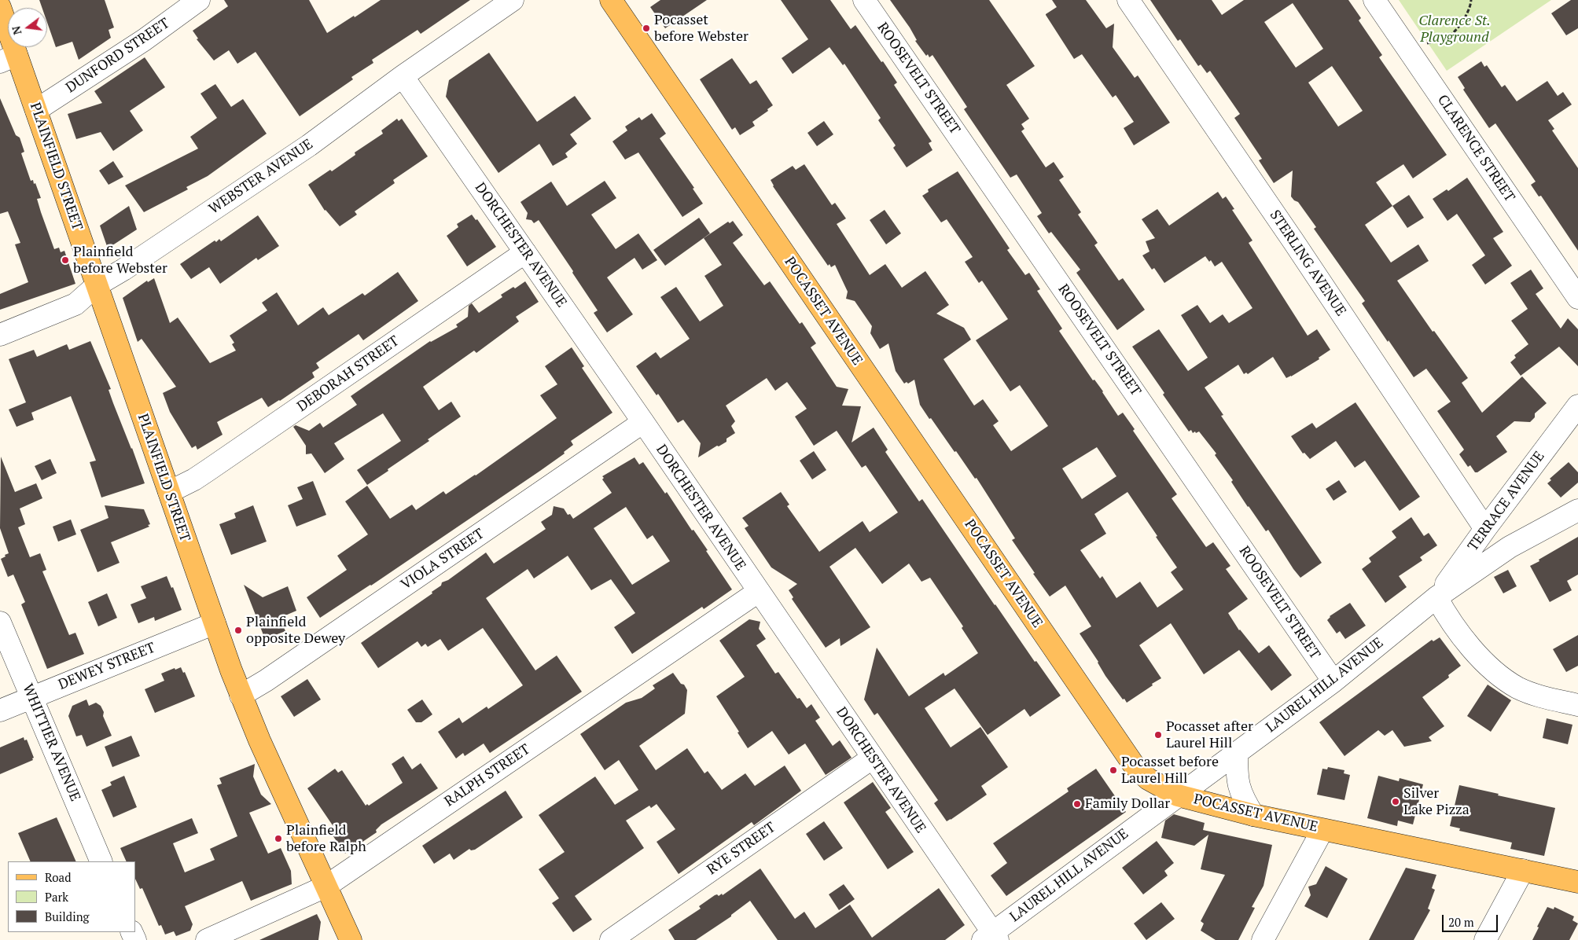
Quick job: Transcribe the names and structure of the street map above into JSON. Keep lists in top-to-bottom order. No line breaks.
{"streets":{"main road":["PLAINFIELD STREET","POCASSET AVENUE"],"street":["DUNFORD STREET","ROOSEVELT STREET","CLARENCE STREET","WEBSTER AVENUE","DORCHESTER AVENUE","STERLING AVENUE","DEBORAH STREET","TERRACE AVENUE","VIOLA STREET","DEWEY STREET","LAUREL HILL AVENUE","WHITTIER AVENUE","RALPH STREET","RYE STREET"]},"crossings":[["DUNFORD STREET","PLAINFIELD STREET"],["ROOSEVELT STREET","LAUREL HILL AVENUE"],["PLAINFIELD STREET","WEBSTER AVENUE"],["PLAINFIELD STREET","DEBORAH STREET"],["PLAINFIELD STREET","VIOLA STREET"],["PLAINFIELD STREET","DEWEY STREET"],["PLAINFIELD STREET","RALPH STREET"],["WEBSTER AVENUE","DORCHESTER AVENUE"],["DORCHESTER AVENUE","DEBORAH STREET"],["DORCHESTER AVENUE","VIOLA STREET"],["DORCHESTER AVENUE","LAUREL HILL AVENUE"],["DORCHESTER AVENUE","RALPH STREET"],["DORCHESTER AVENUE","RYE STREET"],["STERLING AVENUE","TERRACE AVENUE"],["POCASSET AVENUE","LAUREL HILL AVENUE"],["TERRACE AVENUE","LAUREL HILL AVENUE"],["DEWEY STREET","WHITTIER AVENUE"]],"parks":["Clarence St. Playground"],"places":["Pocasset before Webster","Plainfield before Webster","Plainfield opposite Dewey","Pocasset after Laurel Hill","Pocasset before Laurel Hill","Silver Lake Pizza","Family Dollar","Plainfield before Ralph"],"legend":["Road","Park","Building"],"scale_bar":"20 m","north":"left"}
